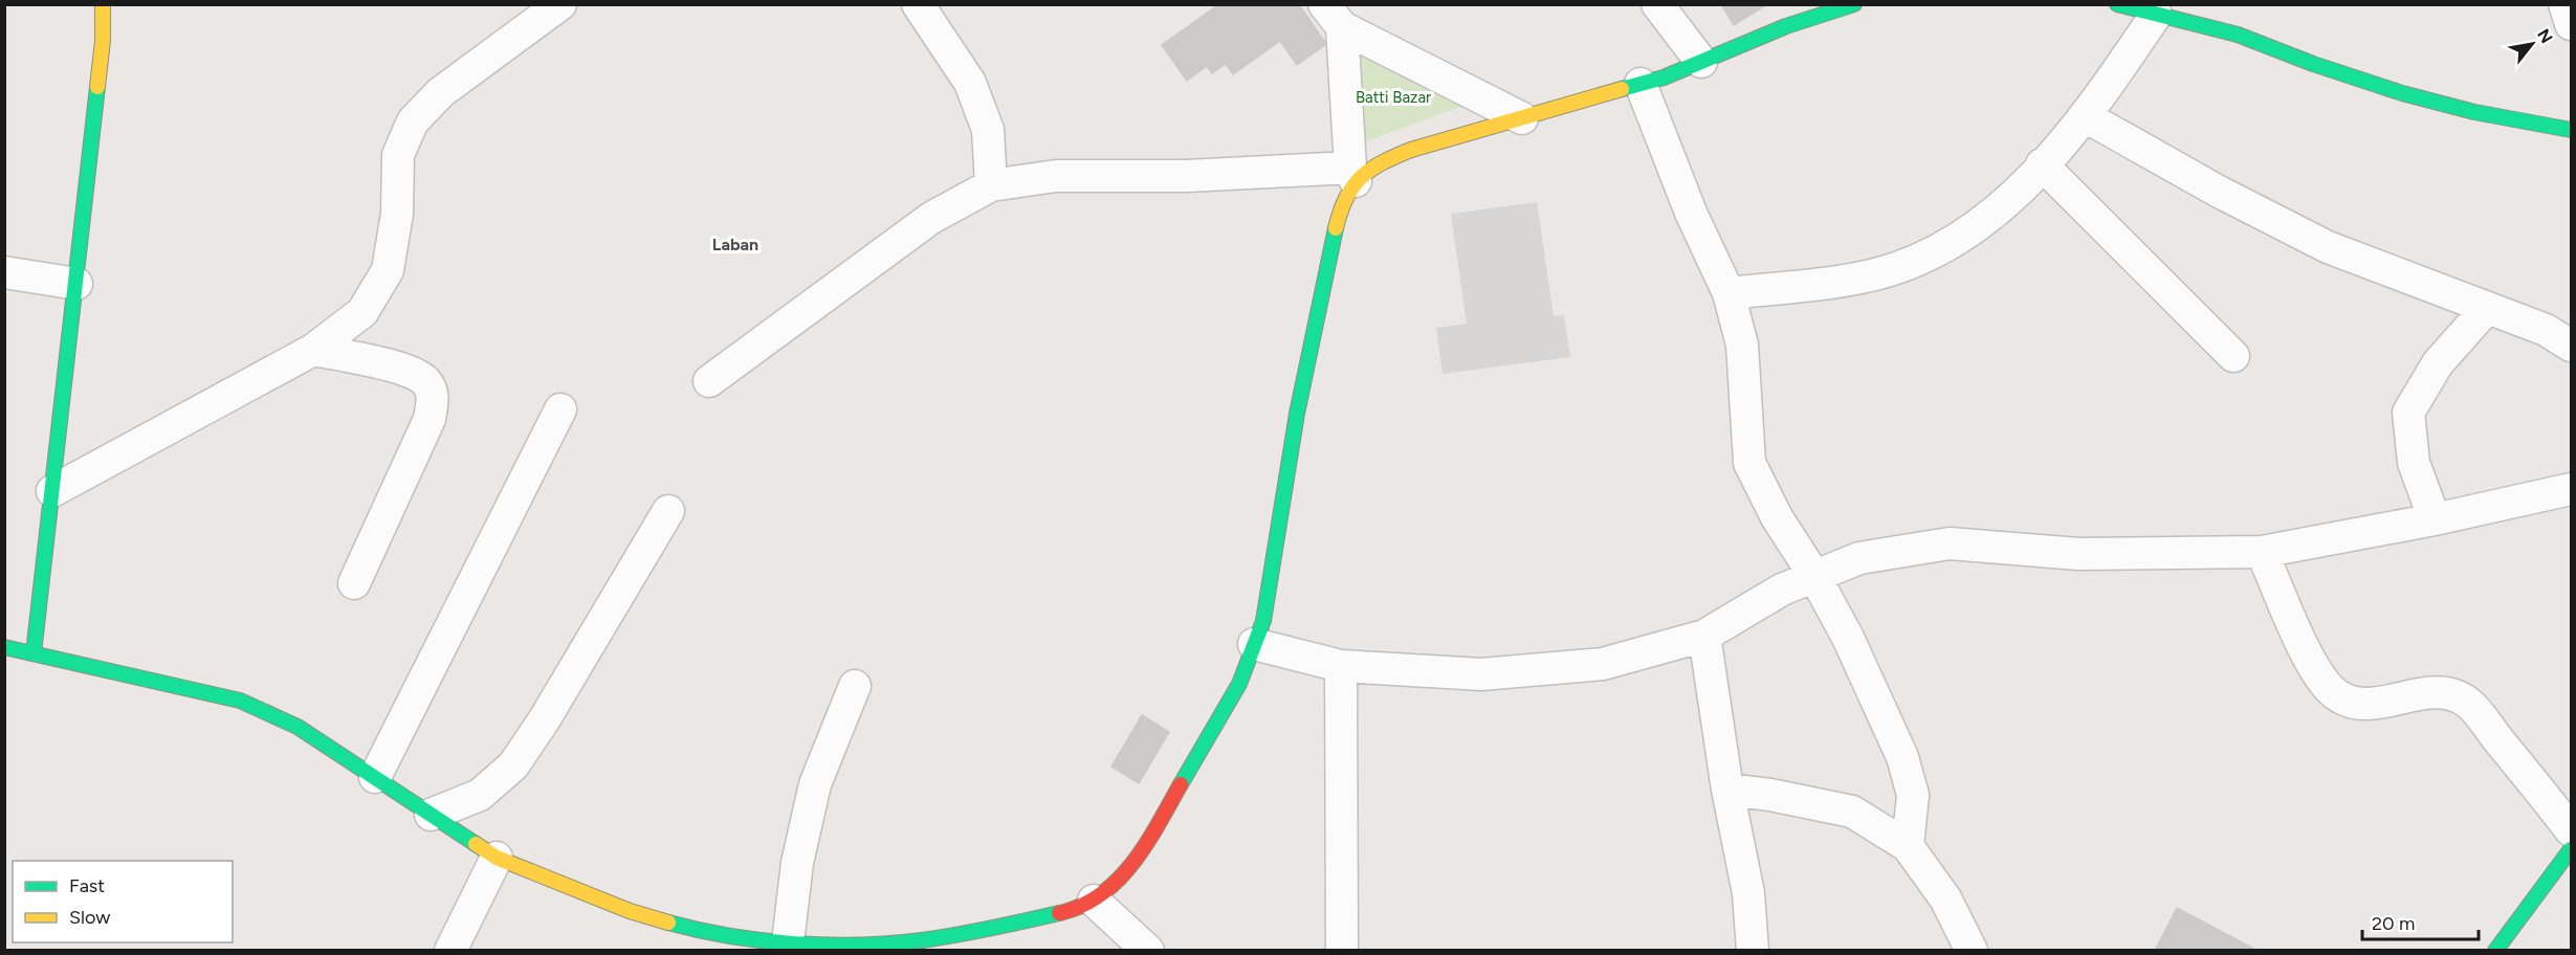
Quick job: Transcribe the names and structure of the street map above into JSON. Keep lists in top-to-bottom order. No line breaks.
{"districts":["Laban"],"parks":["Batti Bazar"],"legend":["Fast","Slow"],"scale_bar":"20 m","north":"top right"}
